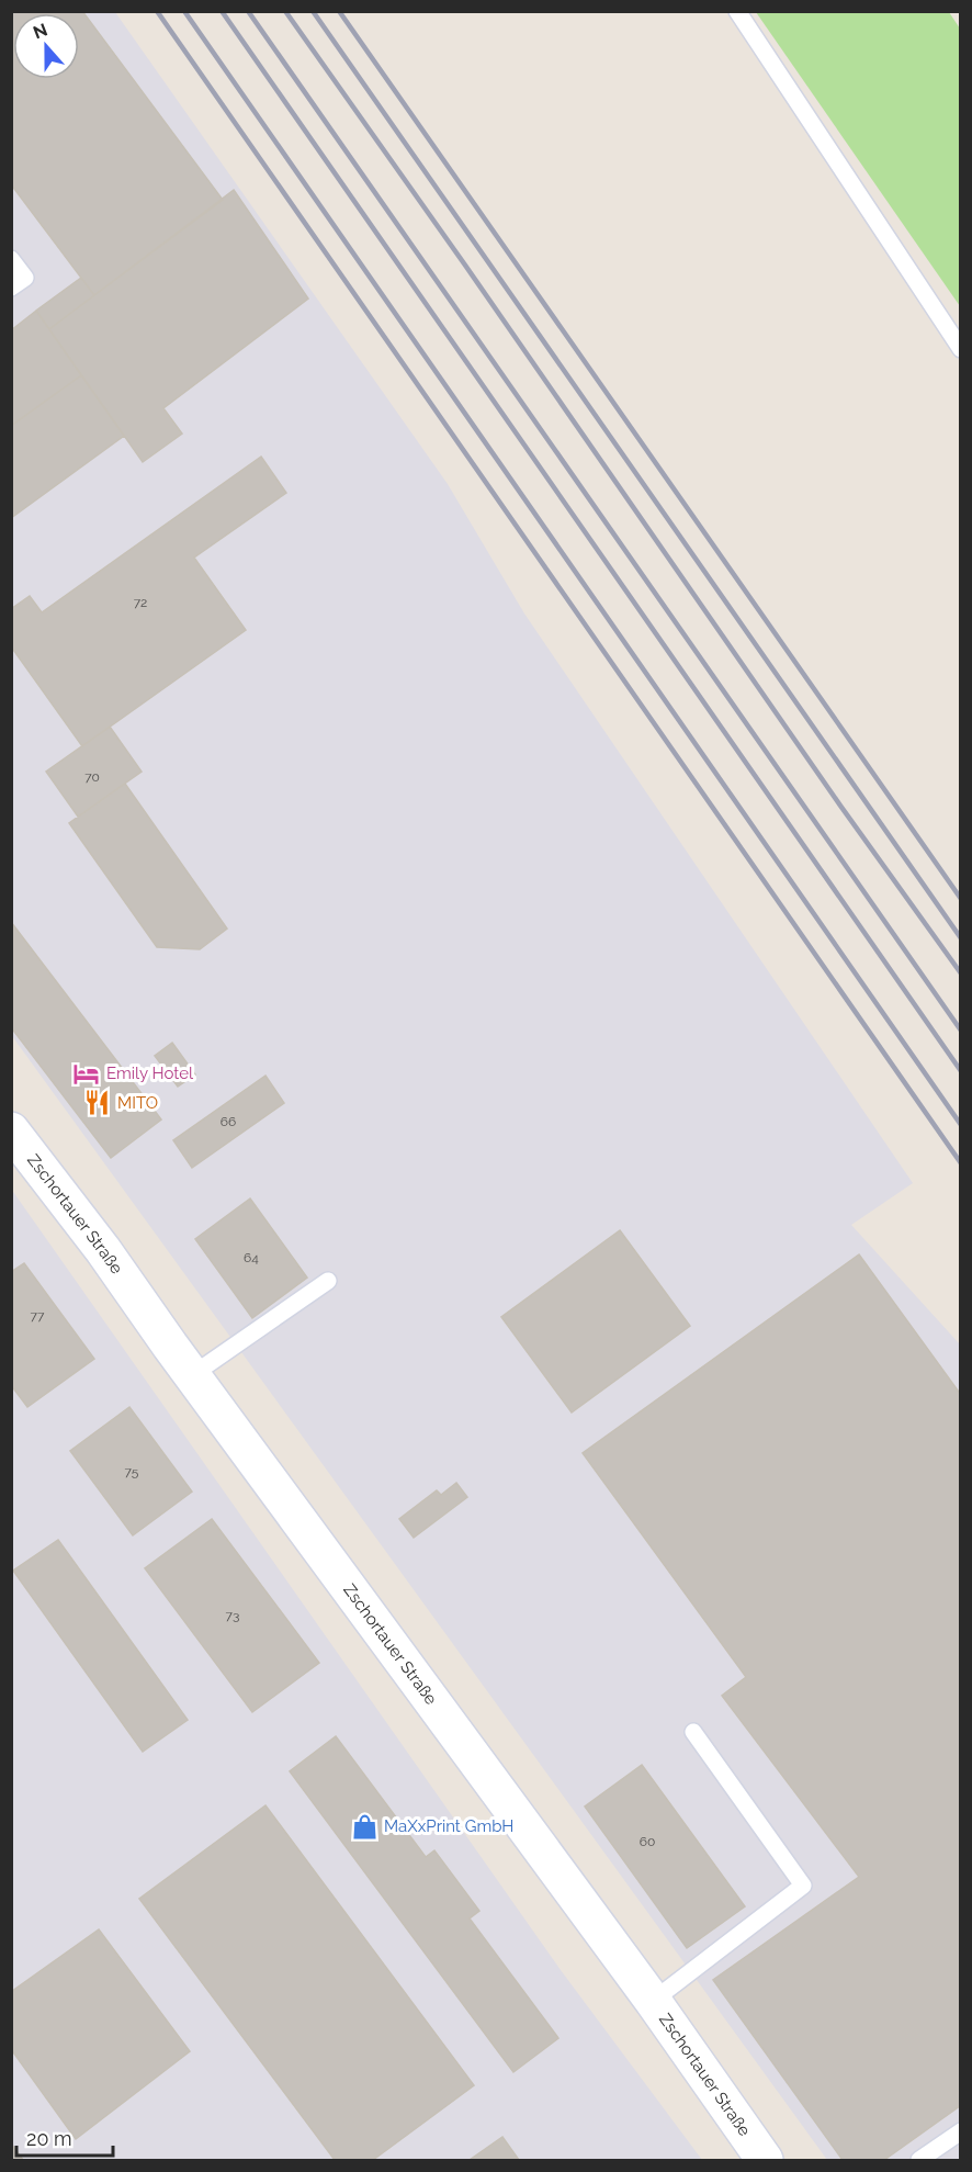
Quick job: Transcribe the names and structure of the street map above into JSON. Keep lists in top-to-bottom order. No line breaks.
{"streets":{"street":["Zschortauer Straße"]},"places":{"hotel":["Emily Hotel"],"restaurant":["MITO"],"shop":["MaXxPrint GmbH"]},"house_numbers":["72","70","66","64","77","75","73","60"],"scale_bar":"20 m","north":"top"}
